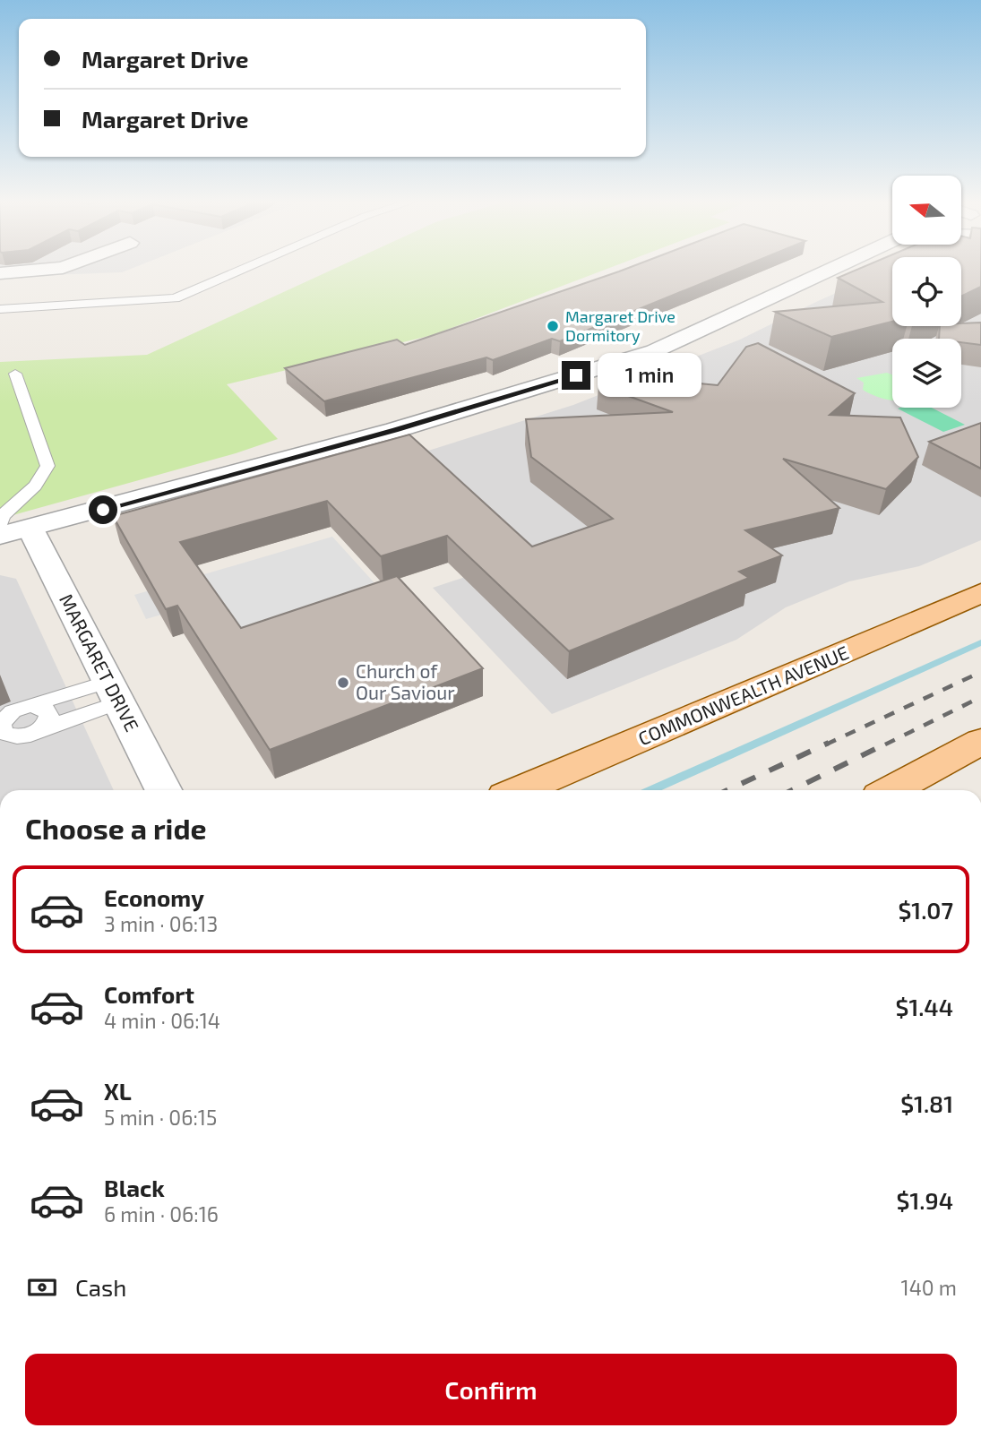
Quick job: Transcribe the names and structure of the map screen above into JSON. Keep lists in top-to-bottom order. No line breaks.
{"streets":{"main road":["COMMONWEALTH AVENUE"],"street":["MARGARET DRIVE"]},"places":["Margaret Drive Dormitory","Church of Our Saviour"],"north":"left","page":{"banner":["Margaret Drive","Margaret Drive"],"bubble":"1 min","heading":"Choose a ride","list":[{"name":"Economy","note":"3 min · 06:13","value":"$1.07"},{"name":"Comfort","note":"4 min · 06:14","value":"$1.44"},{"name":"XL","note":"5 min · 06:15","value":"$1.81"},{"name":"Black","note":"6 min · 06:16","value":"$1.94"}],"pay":["Cash","140 m"],"buttons":"Confirm"}}
